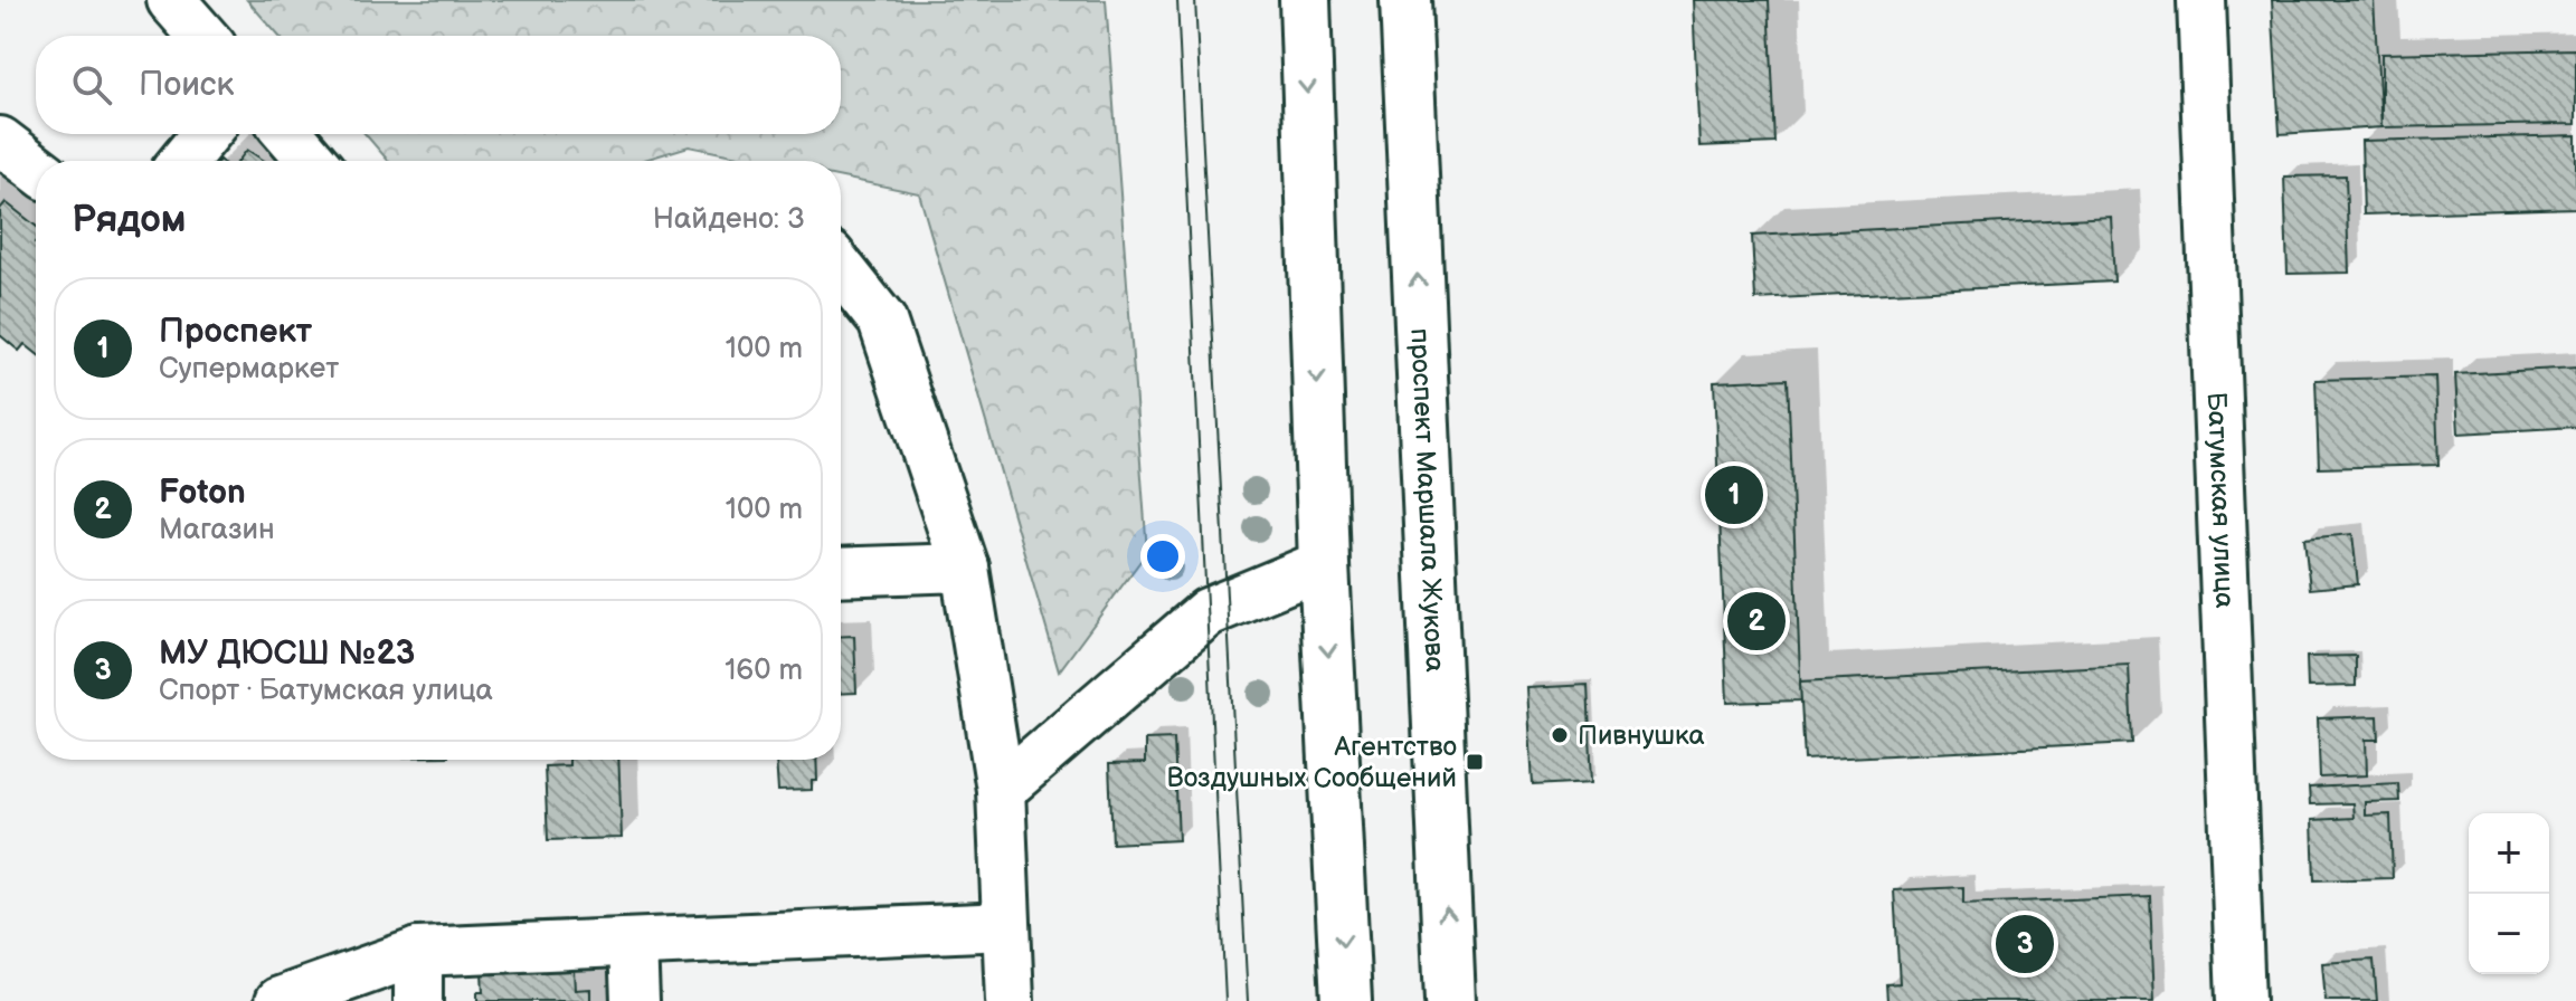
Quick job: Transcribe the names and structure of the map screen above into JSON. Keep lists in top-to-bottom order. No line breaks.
{"streets":{"highway":["проспект Маршала Жукова"],"street":["Батумская улица"]},"places":{"other":["Пивнушка"],"transit":["Агентство Воздушных Сообщений"]},"page":{"search":"Поиск","heading":["Рядом","Найдено: 3"],"list":[{"mark":"1","name":"Проспект","note":"Супермаркет","value":"100 m"},{"mark":"2","name":"Foton","note":"Магазин","value":"100 m"},{"mark":"3","name":"МУ ДЮСШ №23","note":"Спорт · Батумская улица","value":"160 m"}],"pins":["1","2","3"],"map_buttons":["+","−"]}}
